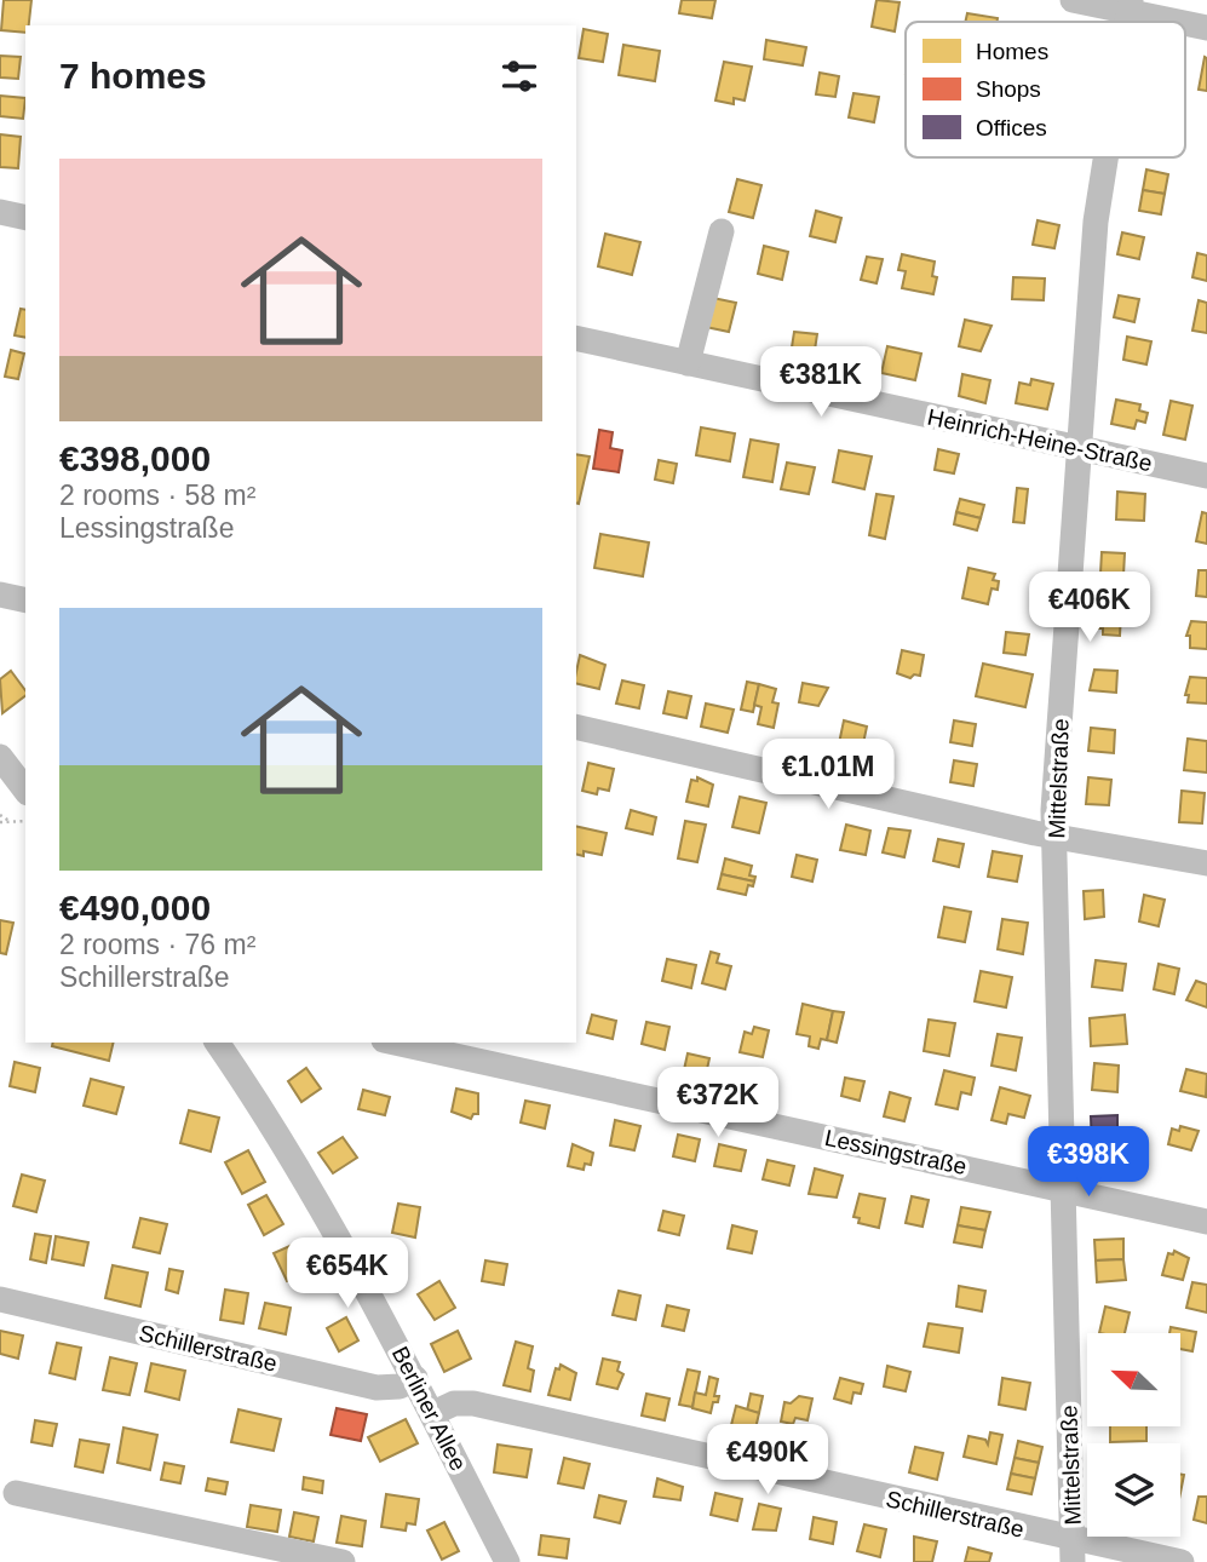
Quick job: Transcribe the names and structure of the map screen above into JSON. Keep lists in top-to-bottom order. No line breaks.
{"streets":{"street":["Heinrich-Heine-Straße","Mittelstraße","Lessingstraße","Schillerstraße","Berliner Allee"]},"crossings":[["Heinrich-Heine-Straße","Mittelstraße"],["Mittelstraße","Lessingstraße"],["Mittelstraße","Schillerstraße"],["Schillerstraße","Berliner Allee"]],"legend":["Homes","Shops","Offices"],"north":"top left","page":{"heading":"7 homes","list":[{"name":"€398,000","note":"2 rooms · 58 m² · Lessingstraße"},{"name":"€490,000","note":"2 rooms · 76 m² · Schillerstraße"}],"price":["€381K","€406K","€1.01M","€372K","€398K","€654K","€490K"]}}
